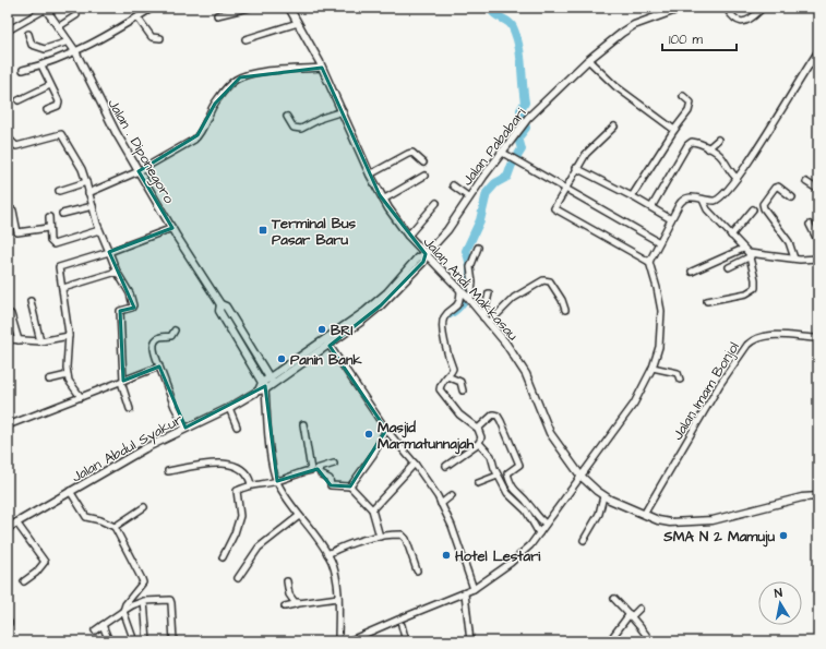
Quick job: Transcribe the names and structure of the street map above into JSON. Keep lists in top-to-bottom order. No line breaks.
{"streets":{"street":["Jalan Pababari","Jalan . Diponegoro","Jalan Andi Makkasau","Jalan Imam Bonjol","Jalan Abdul Syakur"]},"crossings":[["Jalan Pababari","Jalan Andi Makkasau"],["Jalan Pababari","Jalan Abdul Syakur"],["Jalan Andi Makkasau","Jalan Imam Bonjol"],["Jalan Andi Makkasau","Jalan Abdul Syakur"]],"places":{"transit":["Terminal Bus Pasar Baru"],"other":["BRI","Panin Bank","Masjid Marmatunnajah","SMA N 2 Mamuju","Hotel Lestari"]},"scale_bar":"100 m","north":"top"}
